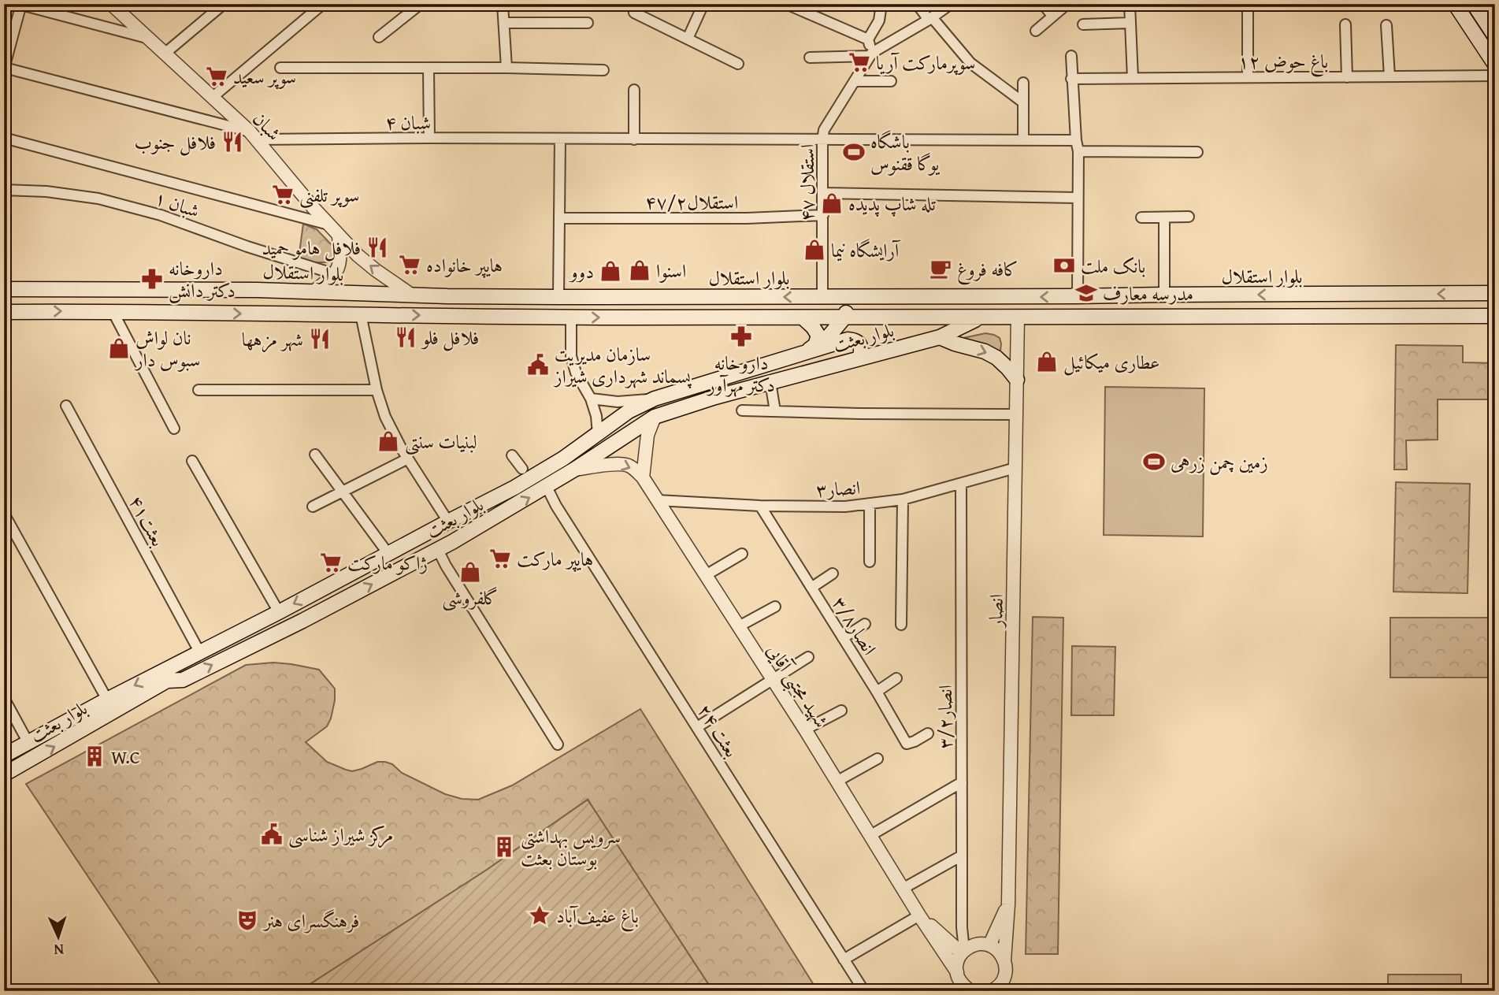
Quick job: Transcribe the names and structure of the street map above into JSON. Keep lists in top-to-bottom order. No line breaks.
{"streets":{"main road":["بلوار استقلال","بلوار بعثت"],"street":["۱۲ باغ حوض","۴ شبان","شبان","۴۷ استقلال","استقلال۴۷/۲","۱ شبان","انصار۳","بعثت۴۱","انصار","انصار۳/۸","شهید مجتبی آقایی","انصار۳/۲","بعثت ۲۴"]},"crossings":[["۴ شبان","شبان"],["۴ شبان","۴۷ استقلال"],["شبان","بلوار استقلال"],["۴۷ استقلال","استقلال۴۷/۲"],["۴۷ استقلال","بلوار استقلال"],["بلوار استقلال","بلوار بعثت"],["بلوار استقلال","انصار"],["بلوار بعثت","بعثت۴۱"],["بلوار بعثت","بعثت ۲۴"],["انصار۳","انصار"],["انصار۳","انصار۳/۸"],["انصار۳","شهید مجتبی آقایی"],["انصار۳","انصار۳/۲"],["شهید مجتبی آقایی","انصار۳/۲"]],"places":{"supermarket":["سوپرمارکت آریا","سوپر سعید","سوپر تلفنی","هایپر خانواده","هایپر مارکت","ژاکو مارکت"],"restaurant":["فلافل جنوب","فلافل هامو حمید","فلافل فلو","شهر مزهها"],"sports":["باشگاه یوگا ققنوس","زمین چمن زرهی"],"shop":["تله شاپ پدیده","آرایشگاه نیما","اسنوا","دوو","نان لواش سبوس دار","عطاری میکائیل","لبنیات سنتی","گلفروشی"],"bank":["بانک ملت"],"cafe":["کافه فروغ"],"pharmacy":["داروخانه دکتر دانش","داروخانه دکتر مهرآور"],"school or university":["مدرسه معارف"],"public building":["سازمان مدیریت پسماند شهرداری شیراز","مرکز شیراز شناسی"],"building":["W.C","سرویس بهداشتی بوستان بعثت"],"place":["باغ عفیف‌آباد"],"theatre":["فرهنگسرای هنر"]},"north":"bottom"}
